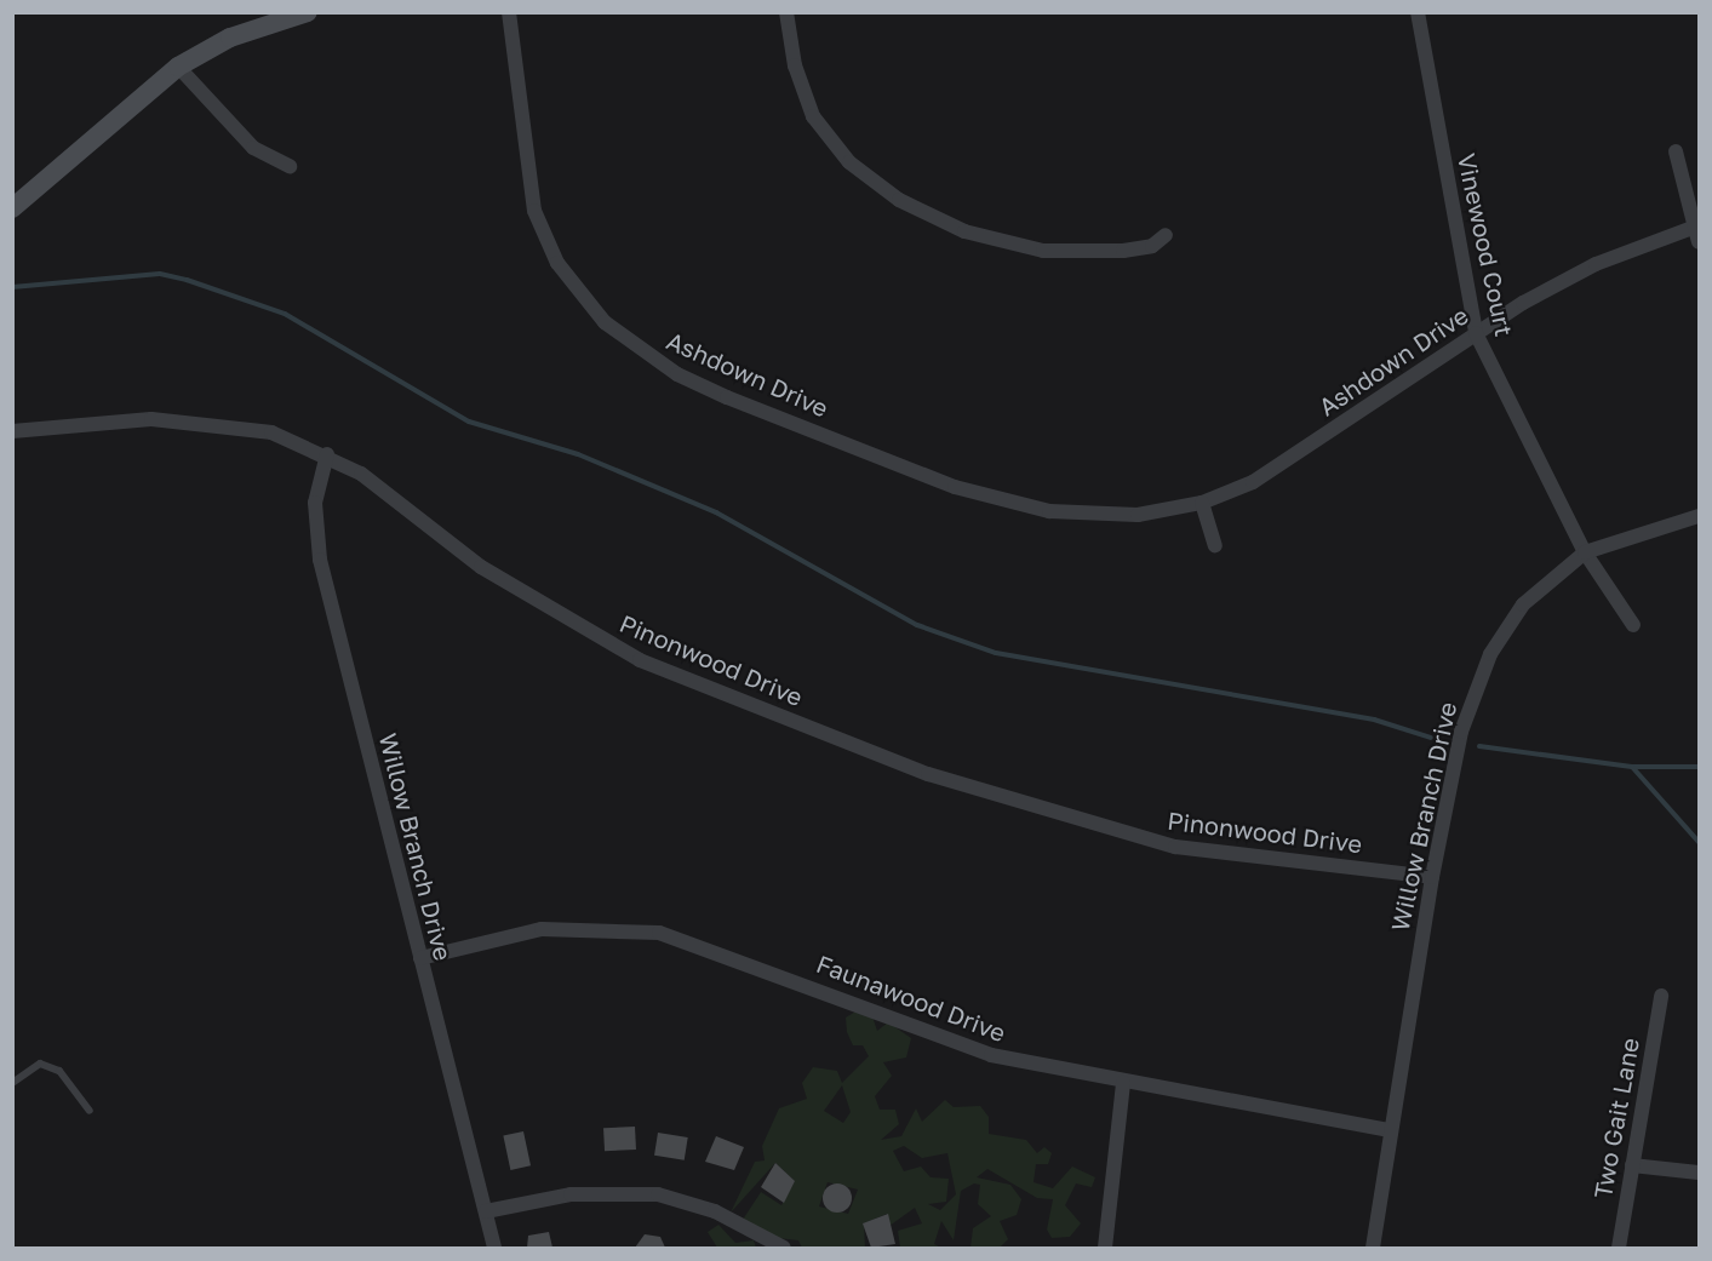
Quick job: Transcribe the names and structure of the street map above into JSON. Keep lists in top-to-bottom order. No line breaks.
{"streets":{"street":["Vinewood Court","Ashdown Drive","Pinonwood Drive","Willow Branch Drive","Faunawood Drive","Two Gait Lane"]},"crossings":[["Vinewood Court","Ashdown Drive"],["Vinewood Court","Willow Branch Drive"],["Pinonwood Drive","Willow Branch Drive"],["Willow Branch Drive","Faunawood Drive"]]}
